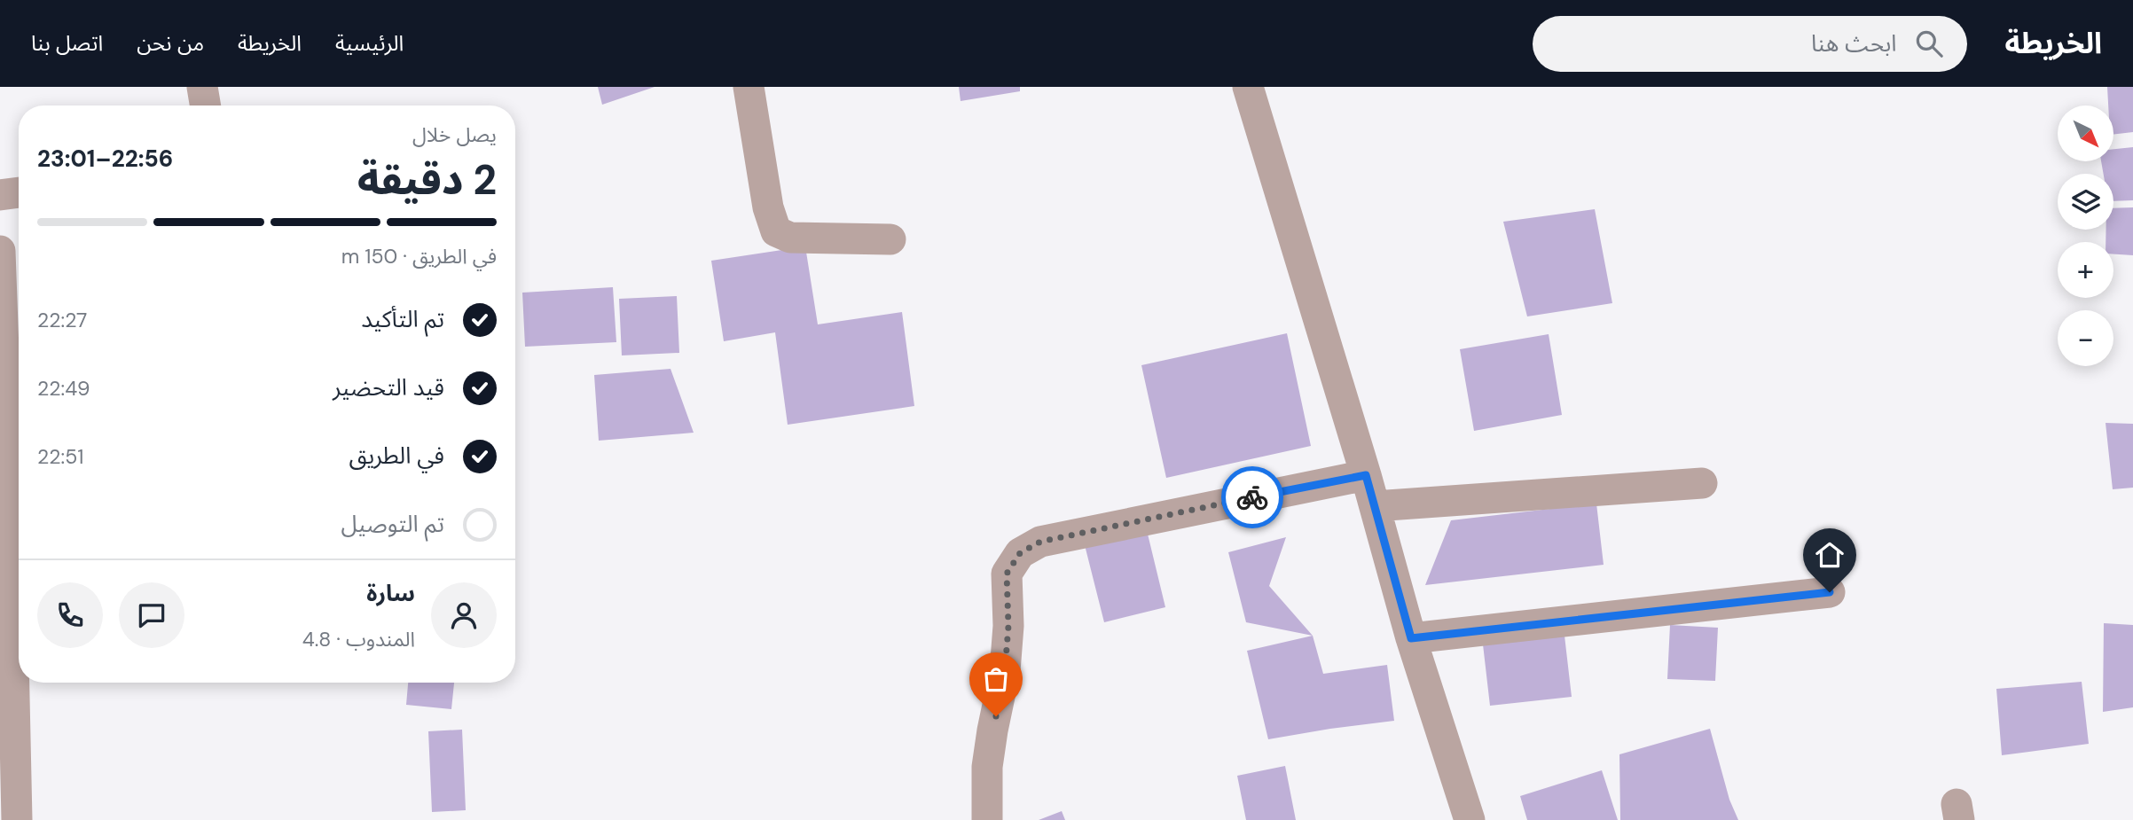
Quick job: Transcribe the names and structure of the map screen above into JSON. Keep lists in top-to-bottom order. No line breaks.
{"north":"bottom right","page":{"header":"الخريطة","search":"ابحث هنا","nav":["الرئيسية","الخريطة","من نحن","اتصل بنا"],"map_buttons":["+","−"],"heading":["2 دقيقة","يصل خلال","22:56–23:01"],"panel":["سارة","المندوب · 4.8"],"bar":"في الطريق · 150 m","list":[["تم التأكيد","22:27"],["قيد التحضير","22:49"],["في الطريق","22:51"],"تم التوصيل"]}}
